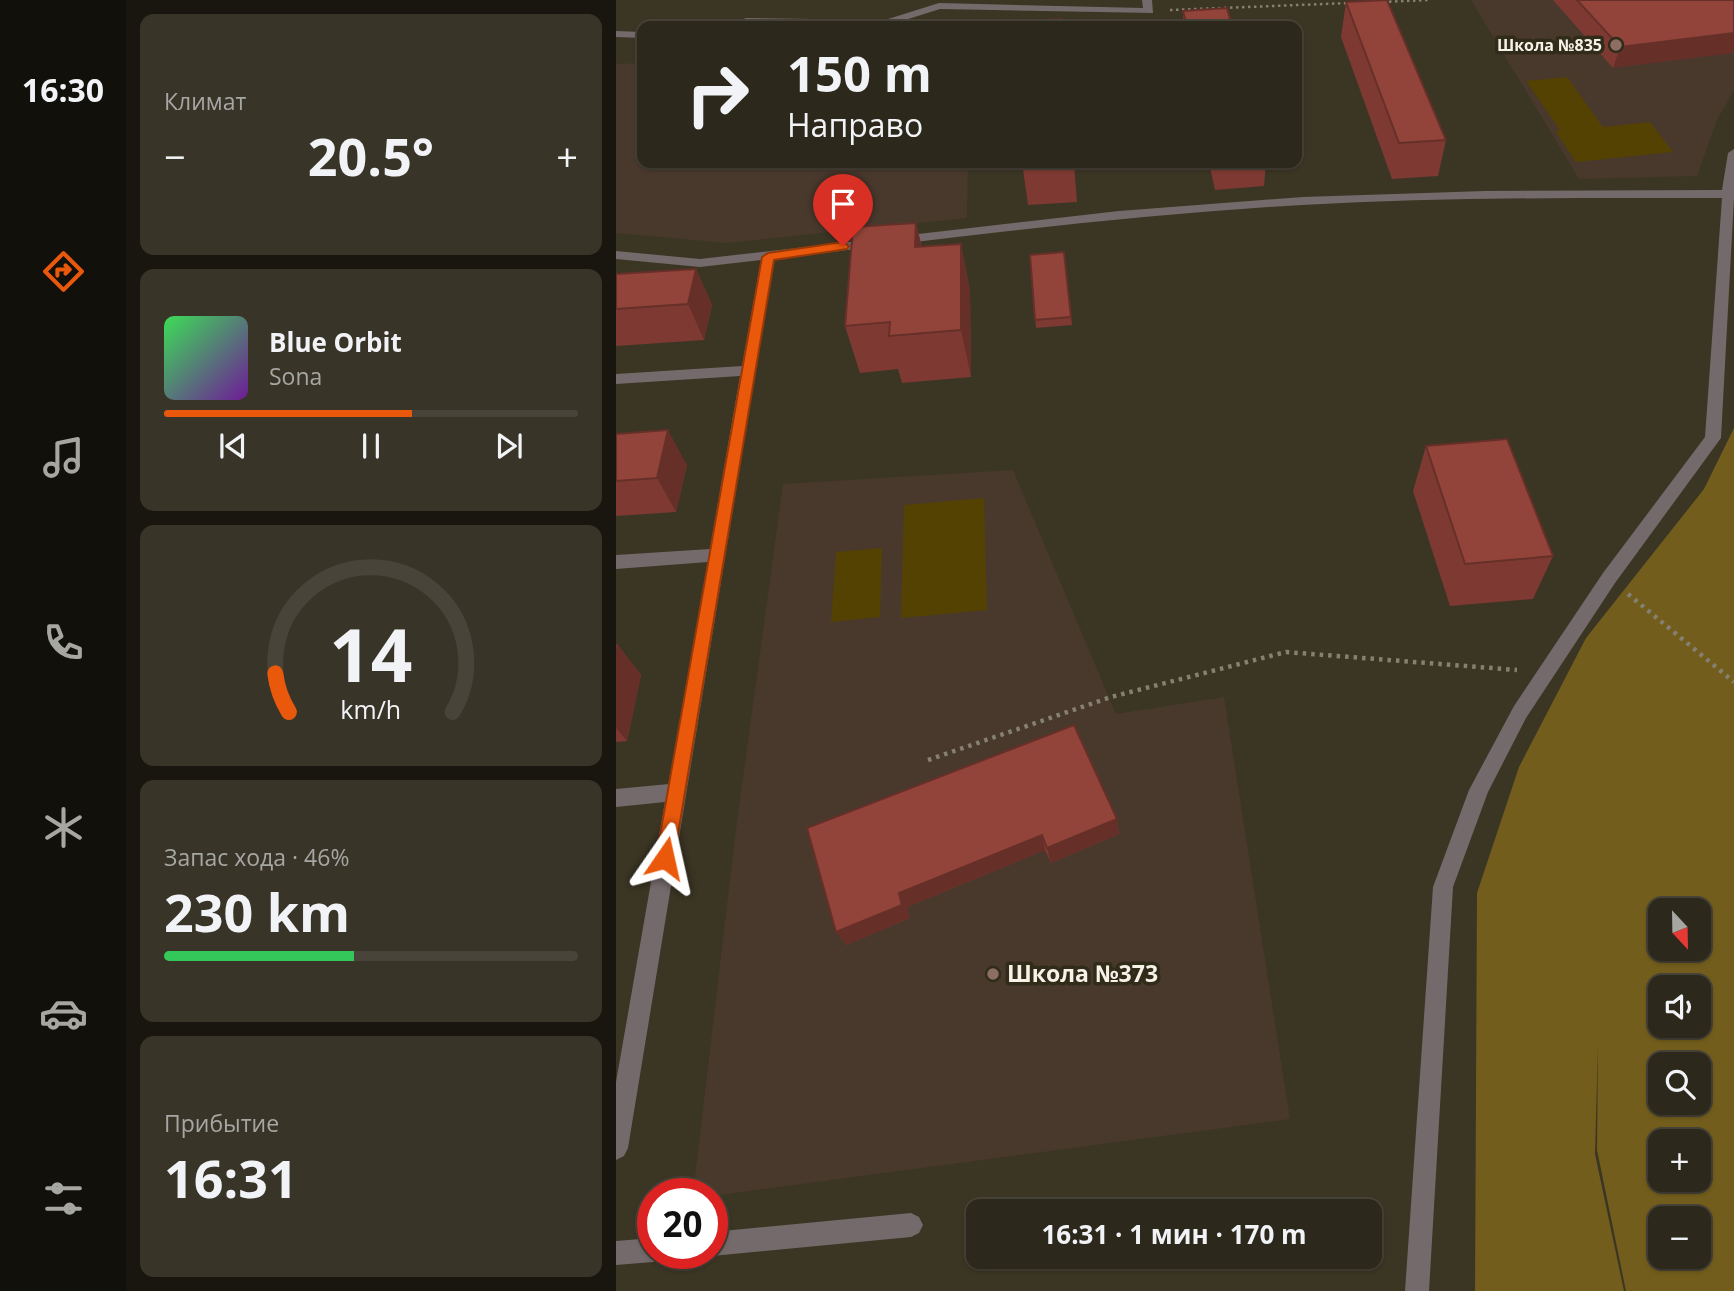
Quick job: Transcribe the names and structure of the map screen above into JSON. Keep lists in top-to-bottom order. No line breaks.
{"places":["Школа №835","Школа №373"],"north":"bottom","page":{"tabs":"16:30","tile":["Климат",["Запас хода · 46%","230 km"],["Прибытие","16:31"]],"turn":["150 m","Направо"],"heat":["−","20.5°","+"],"song":["Blue Orbit","Sona"],"map_buttons":["+","−"],"limit":"20","trip":"16:31 · 1 мин · 170 m","gauge":["14","km/h"]}}
